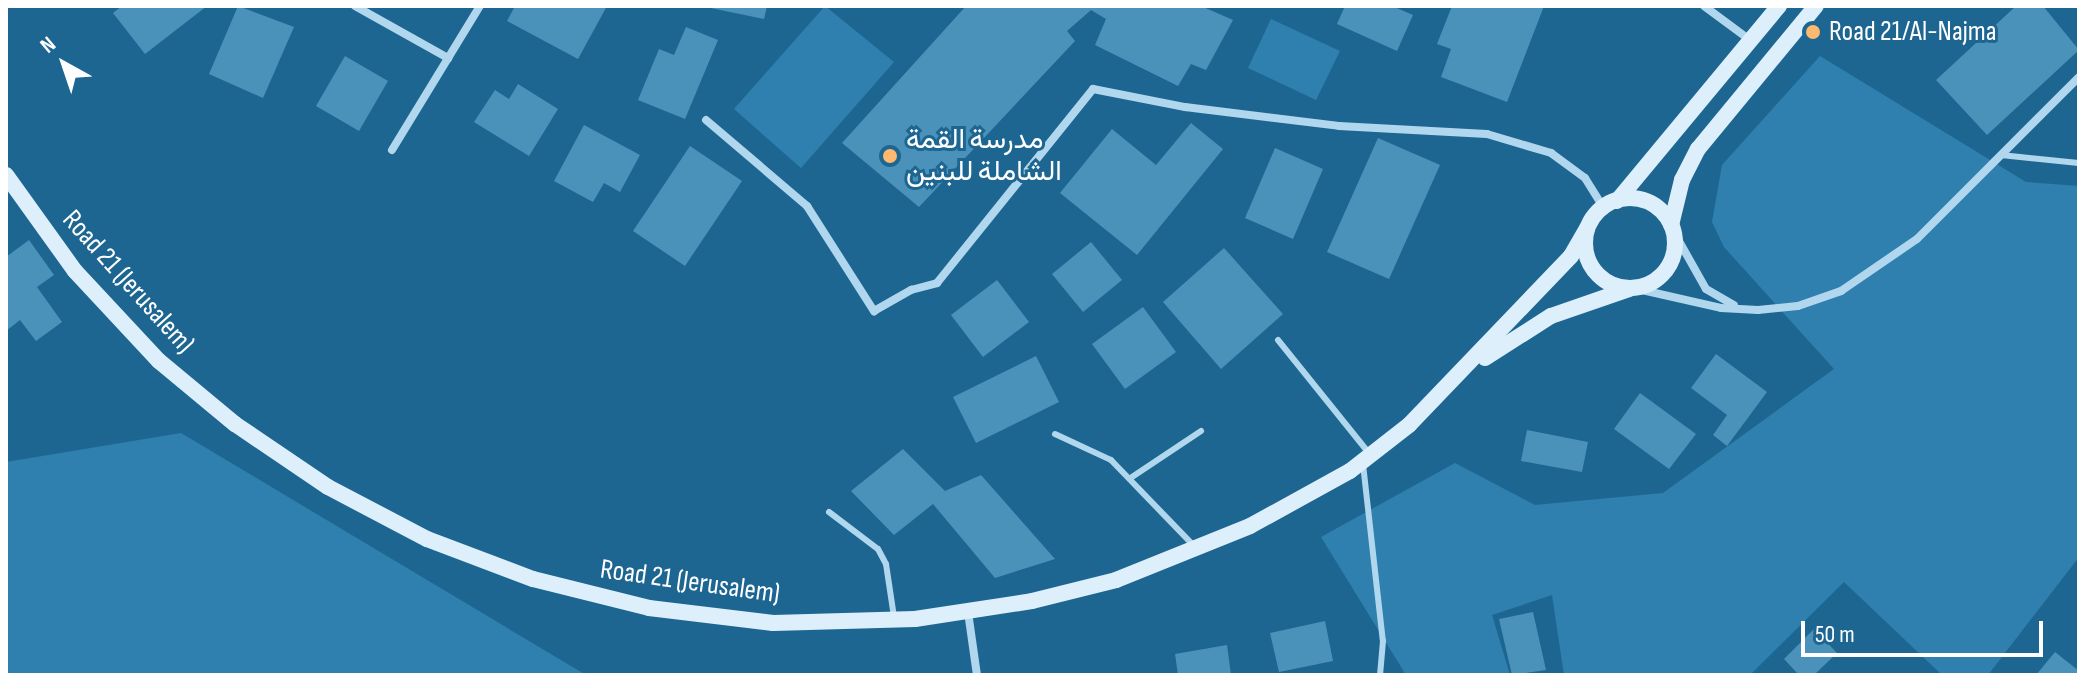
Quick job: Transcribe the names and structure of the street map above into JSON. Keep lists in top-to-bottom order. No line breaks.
{"streets":{"main road":["Road 21 (Jerusalem)"]},"places":["Road 21/Al-Najma","مدرسة القمة الشاملة للبنين"],"scale_bar":"50 m","north":"top left"}
